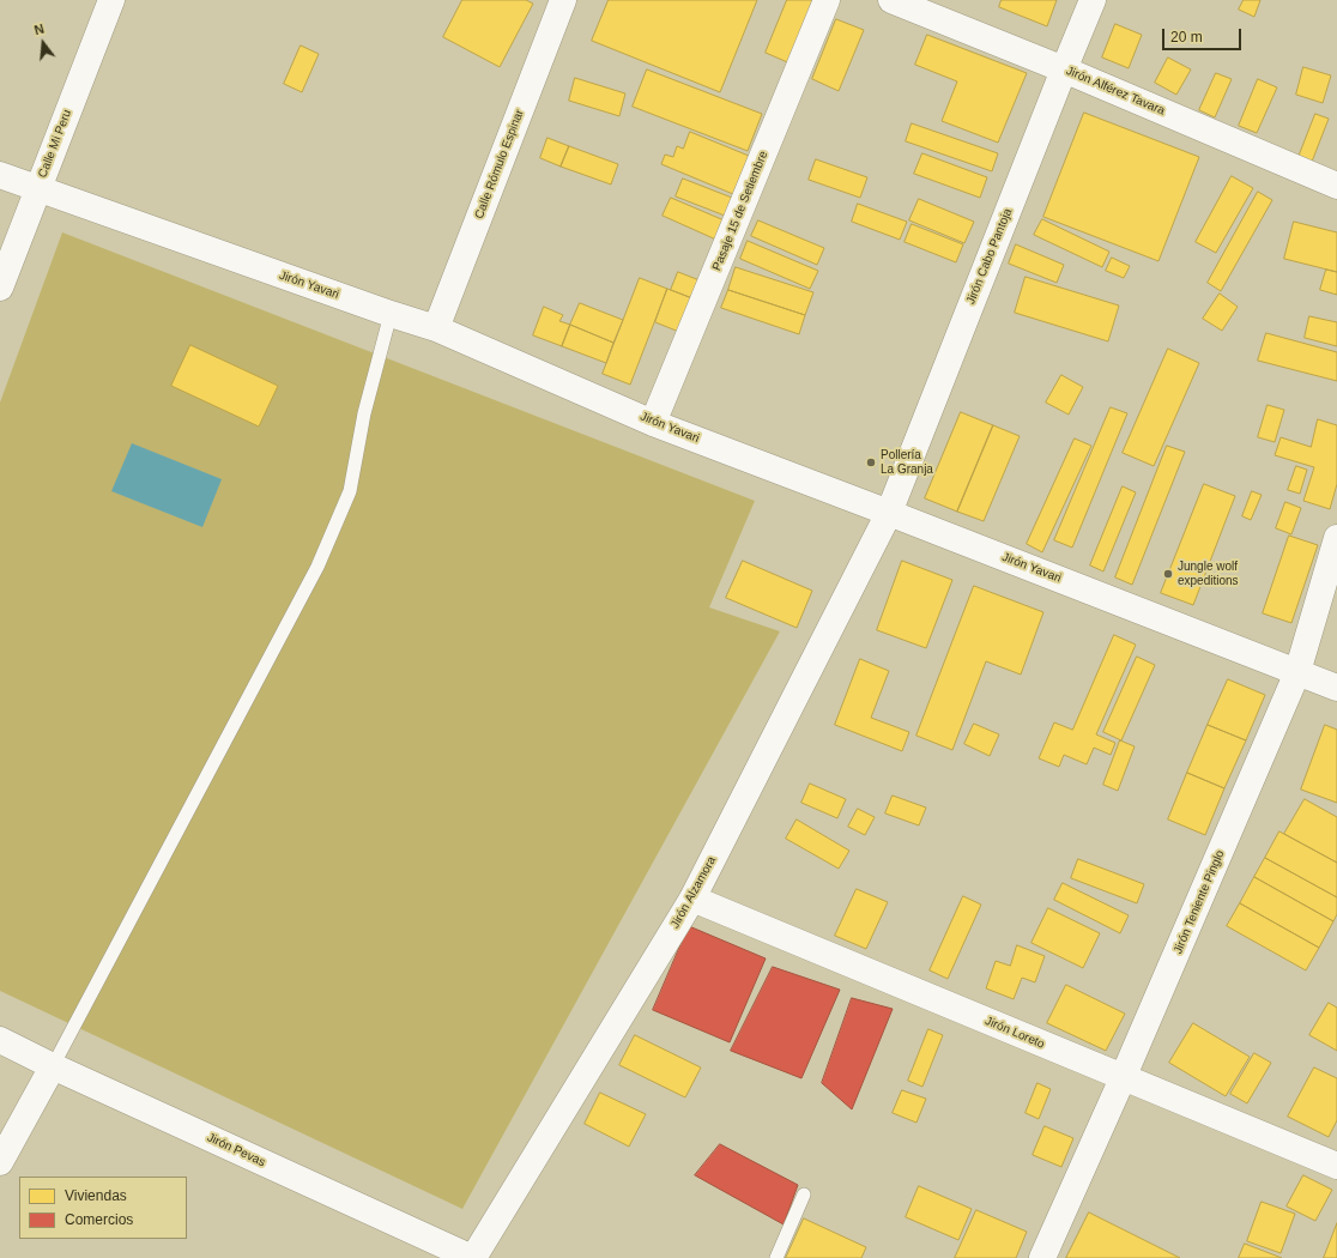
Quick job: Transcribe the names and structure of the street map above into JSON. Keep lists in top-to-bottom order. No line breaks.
{"streets":{"street":["Jirón Alférez Tavara","Calle Mi Peru","Calle Rómulo Espinar","Pasaje 15 de Setiembre","Jirón Cabo Pantoja","Jirón Yavari","Jirón Alzamora","Jirón Teniente Pinglo","Jirón Loreto","Jirón Pevas"]},"crossings":[["Jirón Alférez Tavara","Jirón Cabo Pantoja"],["Calle Mi Peru","Jirón Yavari"],["Calle Rómulo Espinar","Jirón Yavari"],["Pasaje 15 de Setiembre","Jirón Yavari"],["Jirón Cabo Pantoja","Jirón Yavari"],["Jirón Cabo Pantoja","Jirón Alzamora"],["Jirón Yavari","Jirón Alzamora"],["Jirón Yavari","Jirón Teniente Pinglo"],["Jirón Alzamora","Jirón Loreto"],["Jirón Alzamora","Jirón Pevas"],["Jirón Teniente Pinglo","Jirón Loreto"]],"places":["Pollería La Granja","Jungle wolf expeditions"],"legend":["Viviendas","Comercios"],"scale_bar":"20 m","north":"top"}
